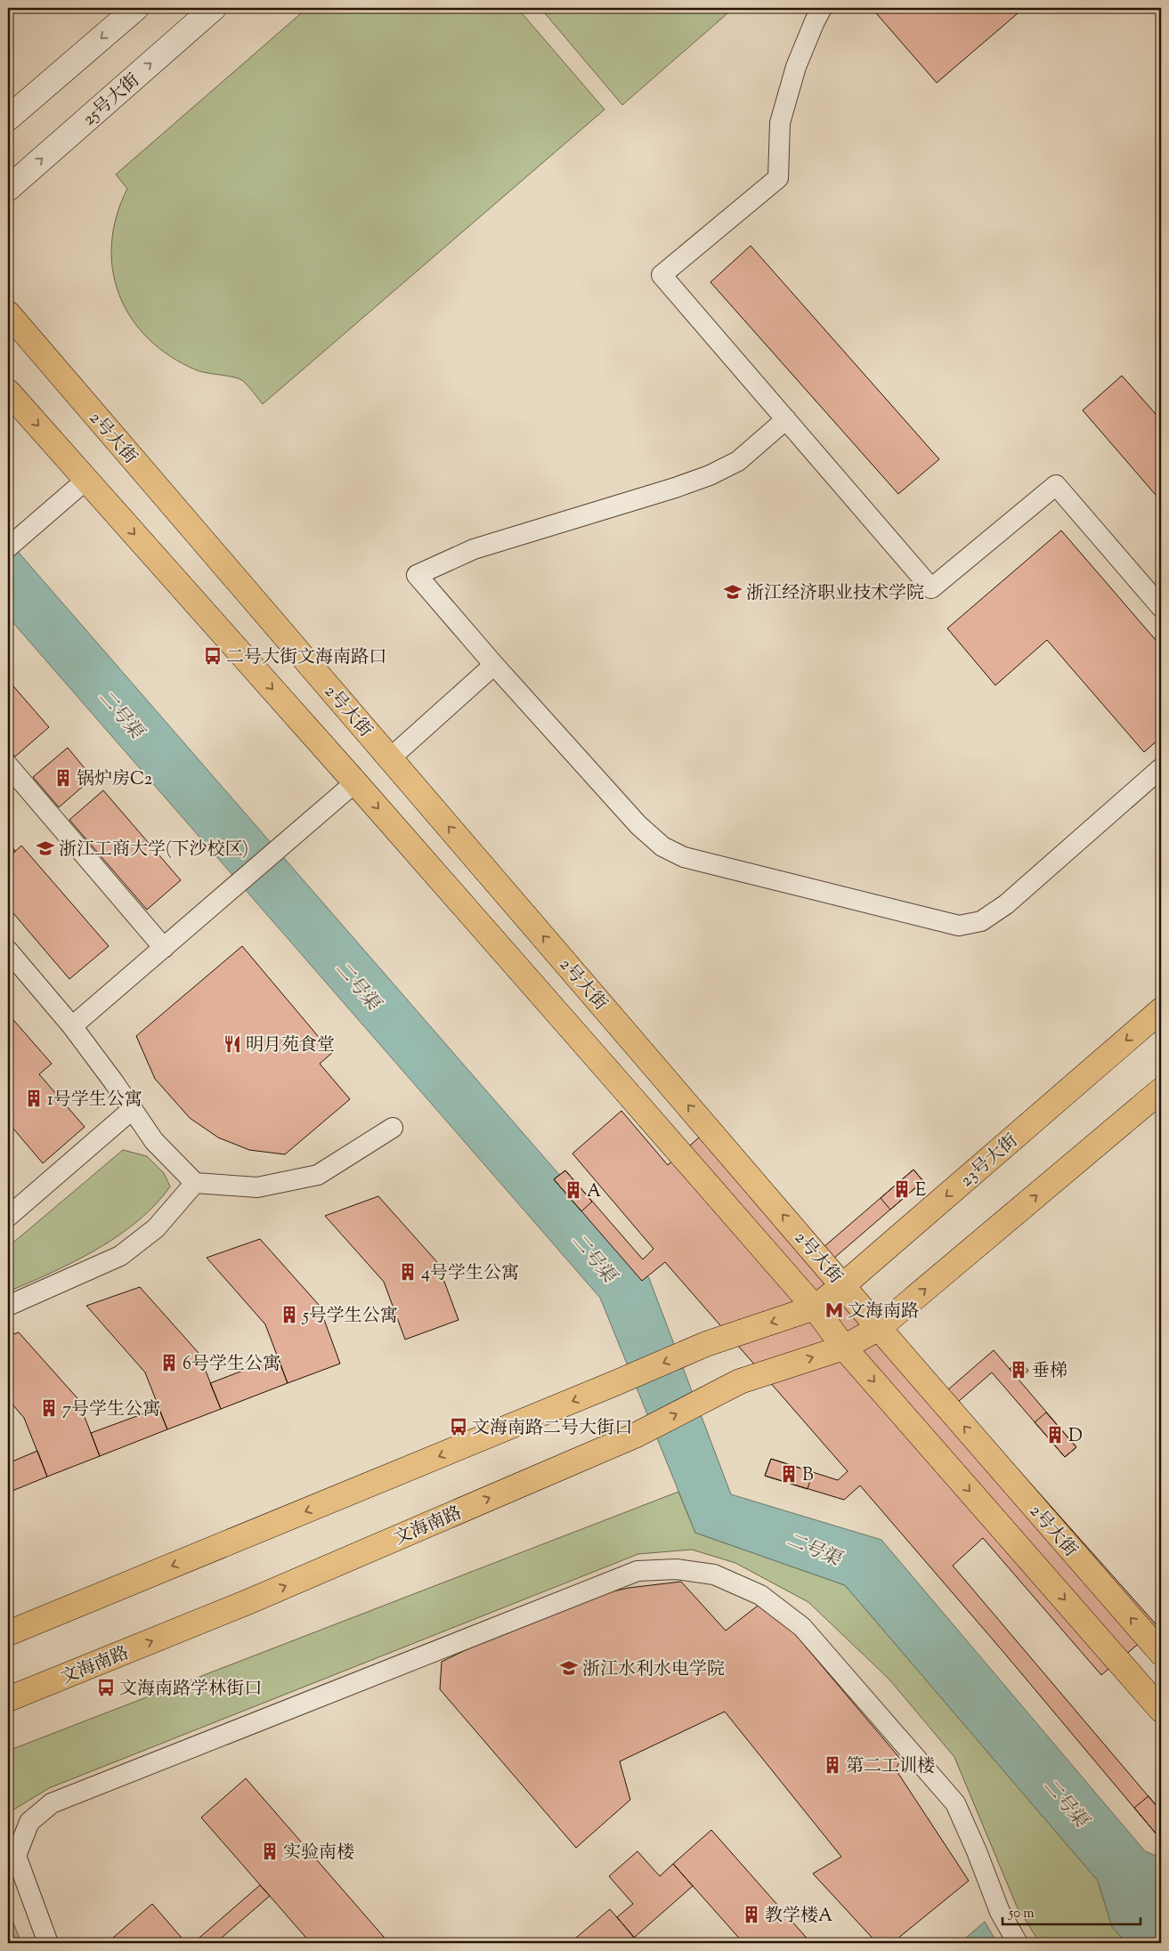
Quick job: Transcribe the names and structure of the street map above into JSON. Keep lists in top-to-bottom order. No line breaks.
{"streets":{"main road":["25号大街","2号大街","23号大街","文海南路"]},"crossings":[["2号大街","23号大街"],["2号大街","文海南路"]],"water":["二号渠"],"places":{"school or university":["浙江经济职业技术学院","浙江工商大学(下沙校区)","浙江水利水电学院"],"bus stop":["二号大街文海南路口","文海南路二号大街口","文海南路学林街口"],"building":["锅炉房C2","1号学生公寓","E","A","4号学生公寓","5号学生公寓","6号学生公寓","垂梯","7号学生公寓","D","B","第二工训楼","实验南楼","教学楼A"],"restaurant":["明月苑食堂"],"metro station":["文海南路"]},"scale_bar":"50 m"}
